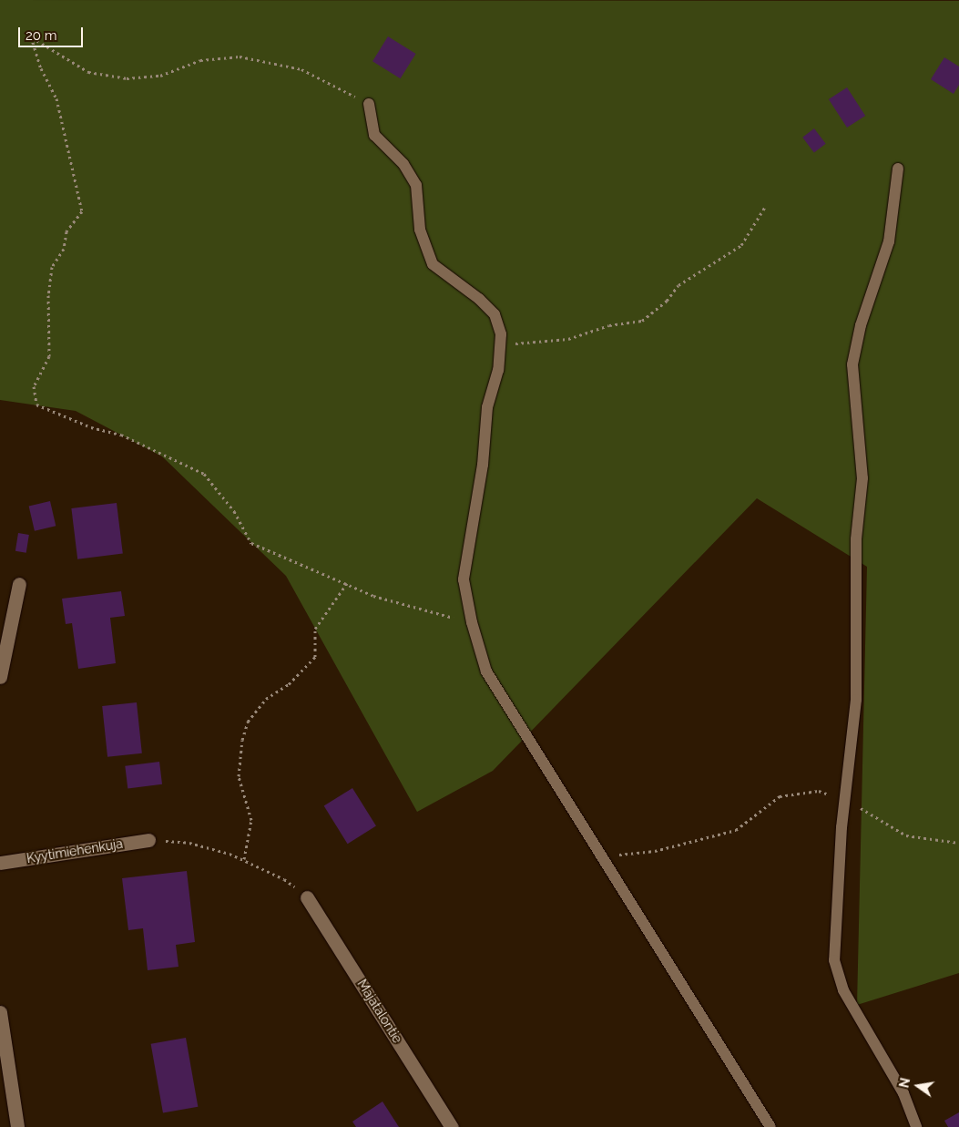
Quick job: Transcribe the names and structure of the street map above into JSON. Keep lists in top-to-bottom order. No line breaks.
{"streets":{"street":["Kyytimiehenkuja","Majatalontie"]},"scale_bar":"20 m","north":"left"}
